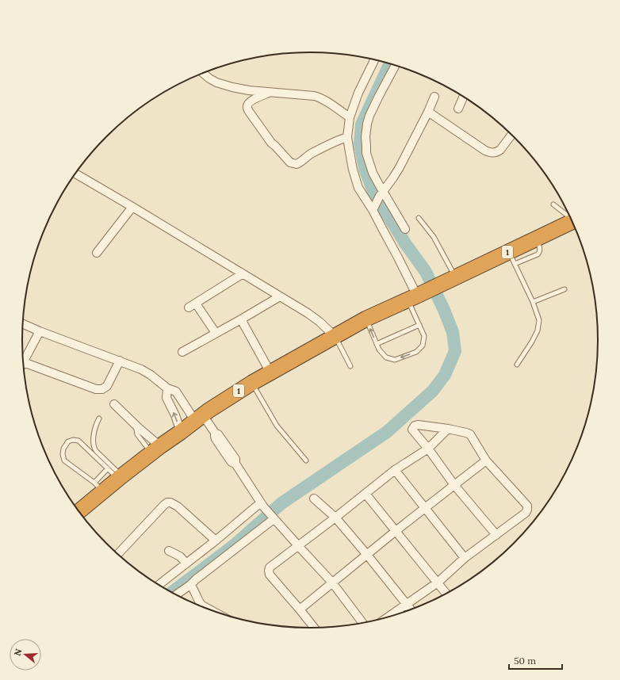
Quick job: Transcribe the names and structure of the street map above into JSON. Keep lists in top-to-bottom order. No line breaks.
{"streets":{"highway":["1"]},"scale_bar":"50 m","north":"left"}
